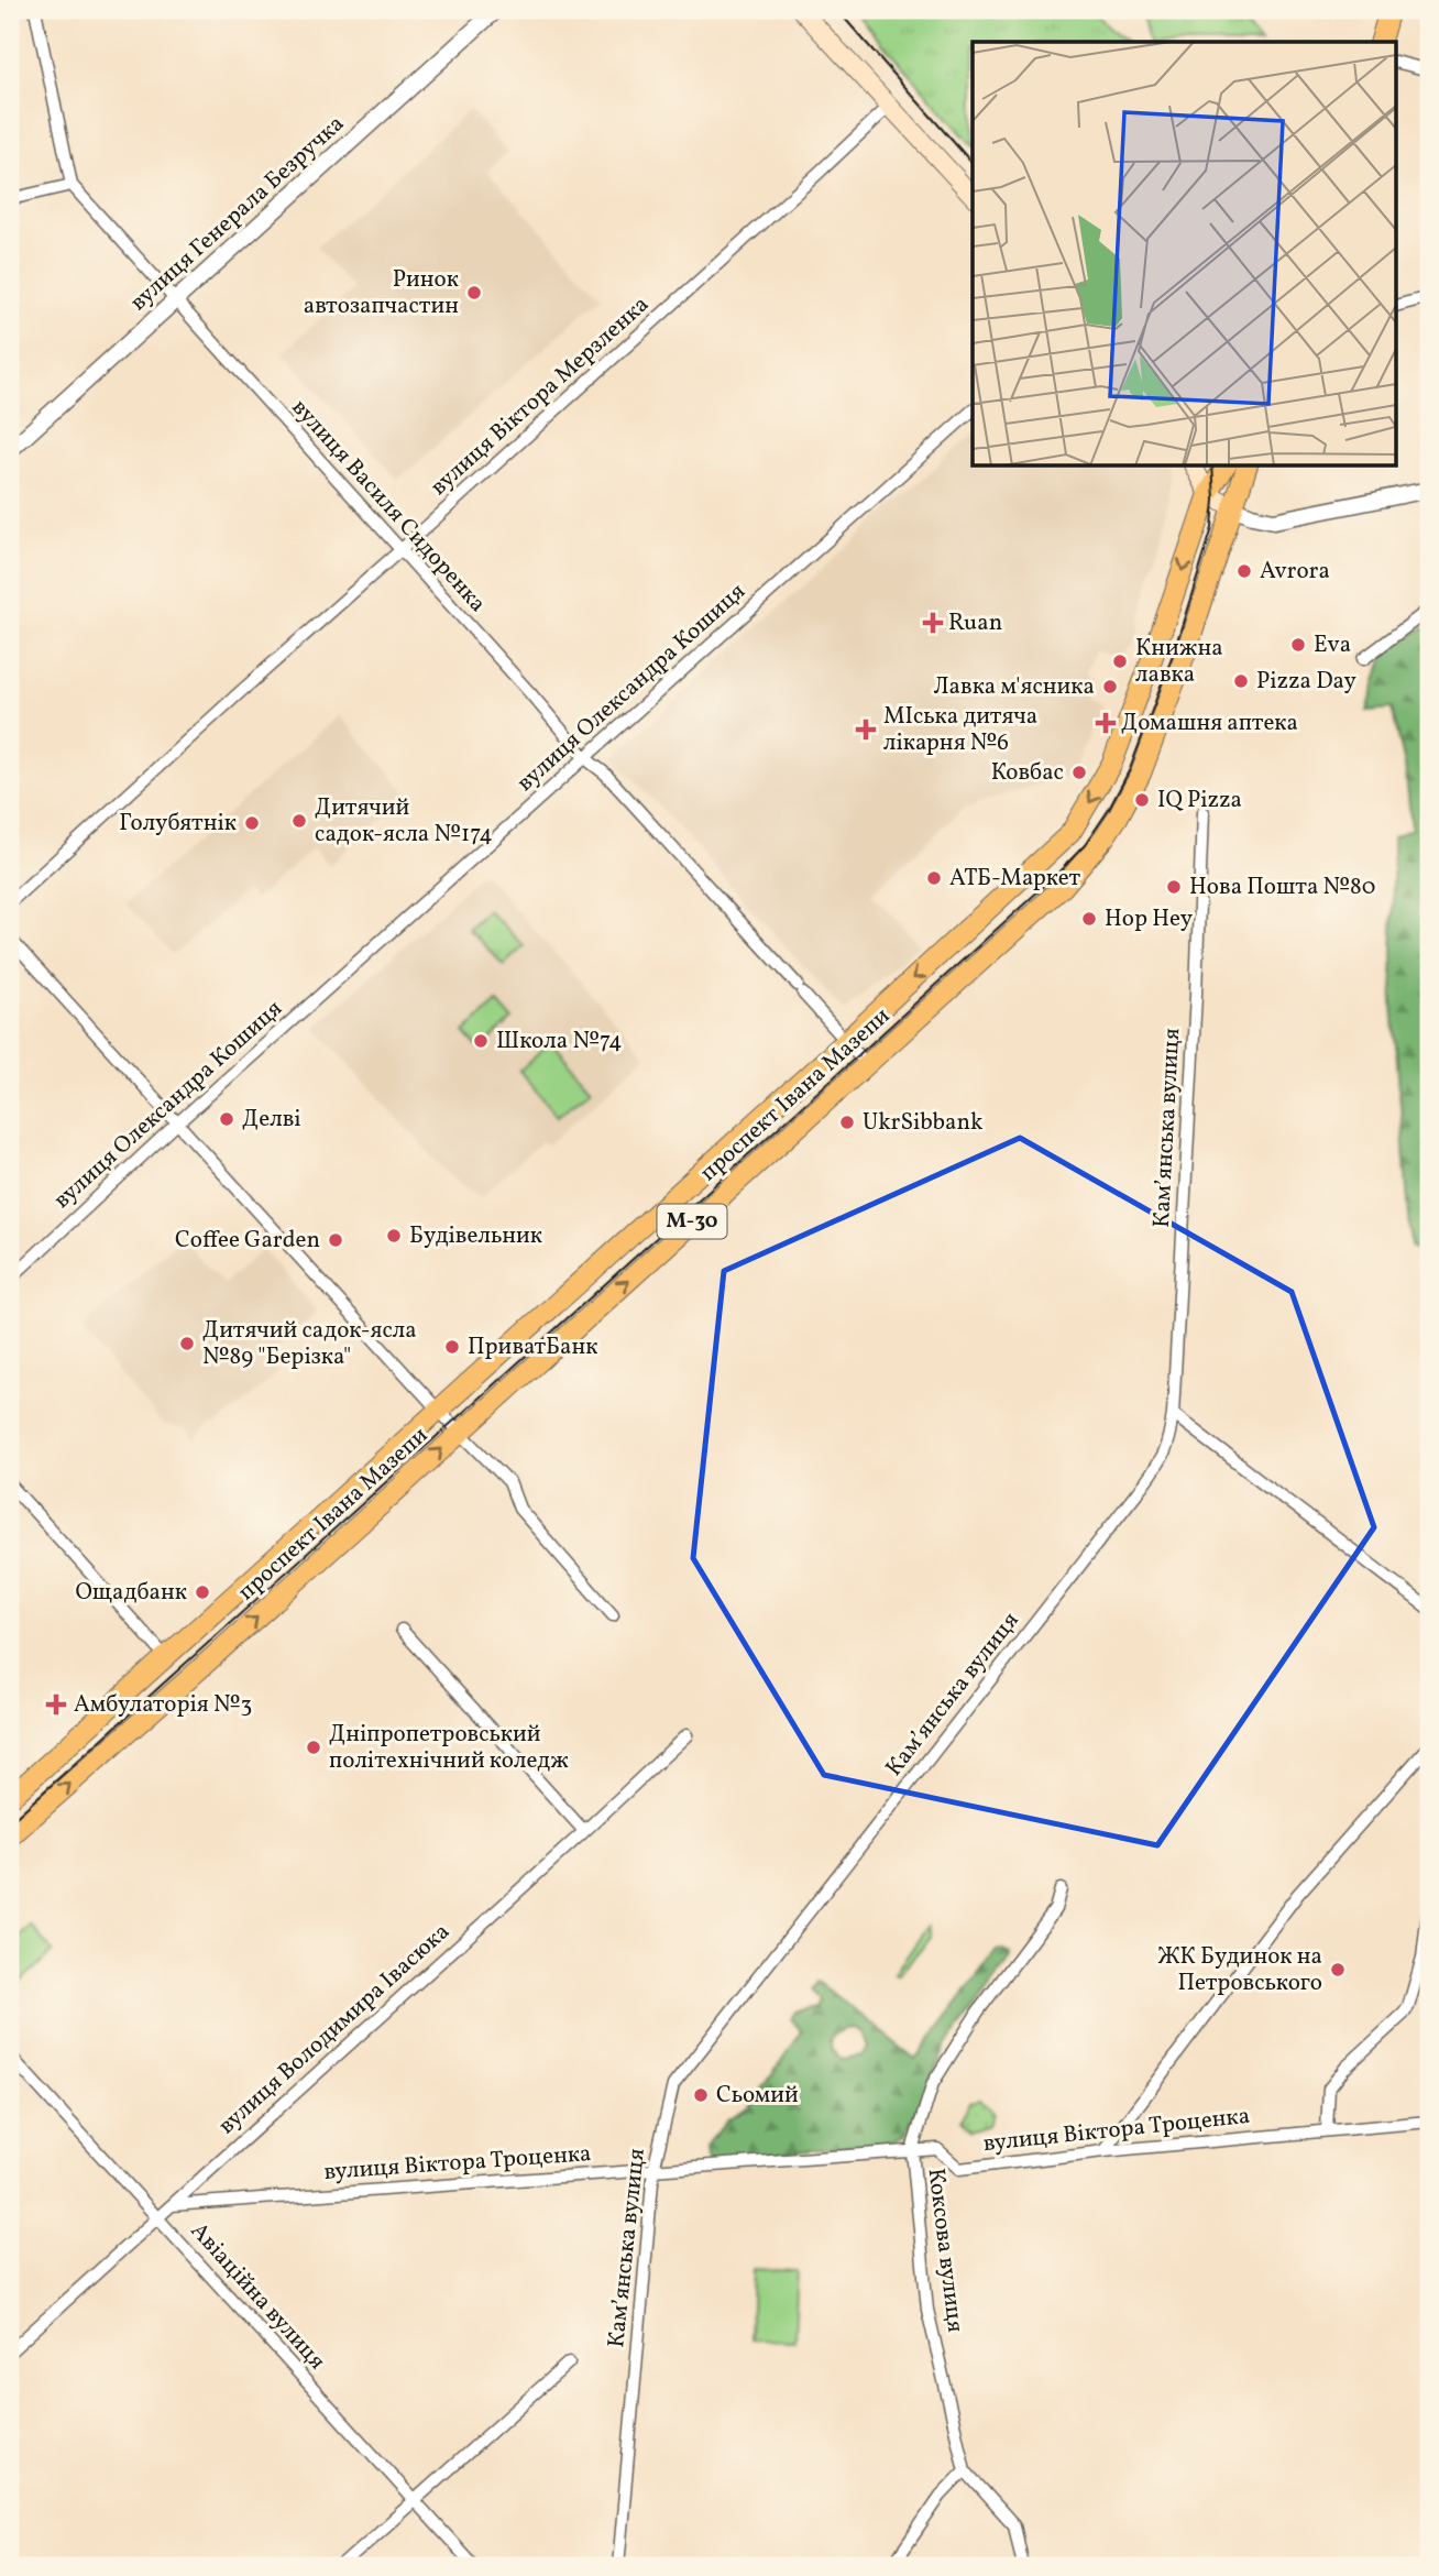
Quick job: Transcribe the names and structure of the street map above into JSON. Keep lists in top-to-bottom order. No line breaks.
{"streets":{"highway":["проспект Івана Мазепи","М-30"],"street":["вулиця Генерала Безручка","вулиця Віктора Мерзленка","вулиця Василя Сидоренка","вулиця Олександра Кошиця","Камʼянська вулиця","вулиця Володимира Івасюка","вулиця Віктора Троценка","Коксова вулиця","Авіаційна вулиця"]},"crossings":[["вулиця Генерала Безручка","вулиця Василя Сидоренка"],["вулиця Віктора Мерзленка","вулиця Василя Сидоренка"],["вулиця Василя Сидоренка","вулиця Олександра Кошиця"],["вулиця Василя Сидоренка","проспект Івана Мазепи"],["проспект Івана Мазепи","М-30"],["Камʼянська вулиця","вулиця Віктора Троценка"],["вулиця Володимира Івасюка","вулиця Віктора Троценка"],["вулиця Володимира Івасюка","Авіаційна вулиця"],["вулиця Віктора Троценка","Коксова вулиця"]],"places":{"other":["Ринок автозапчастин","Avrora","Eva","Книжна лавка","Pizza Day","Лавка м'ясника","Ковбас","IQ Pizza","Дитячий садок-ясла №174","Голубятнік","АТБ-Маркет","Нова Пошта №80","Hop Hey","Школа №74","Делві","UkrSibbank","Будівельник","Coffee Garden","Дитячий садок-ясла №89 \"Берізка\"","ПриватБанк","Ощадбанк","Дніпропетровський політехнічний коледж","ЖК Будинок на Петровського","Сьомий"],"health":["Ruan","Домашня аптека","МІська дитяча лікарня №6","Амбулаторія №3"]}}
